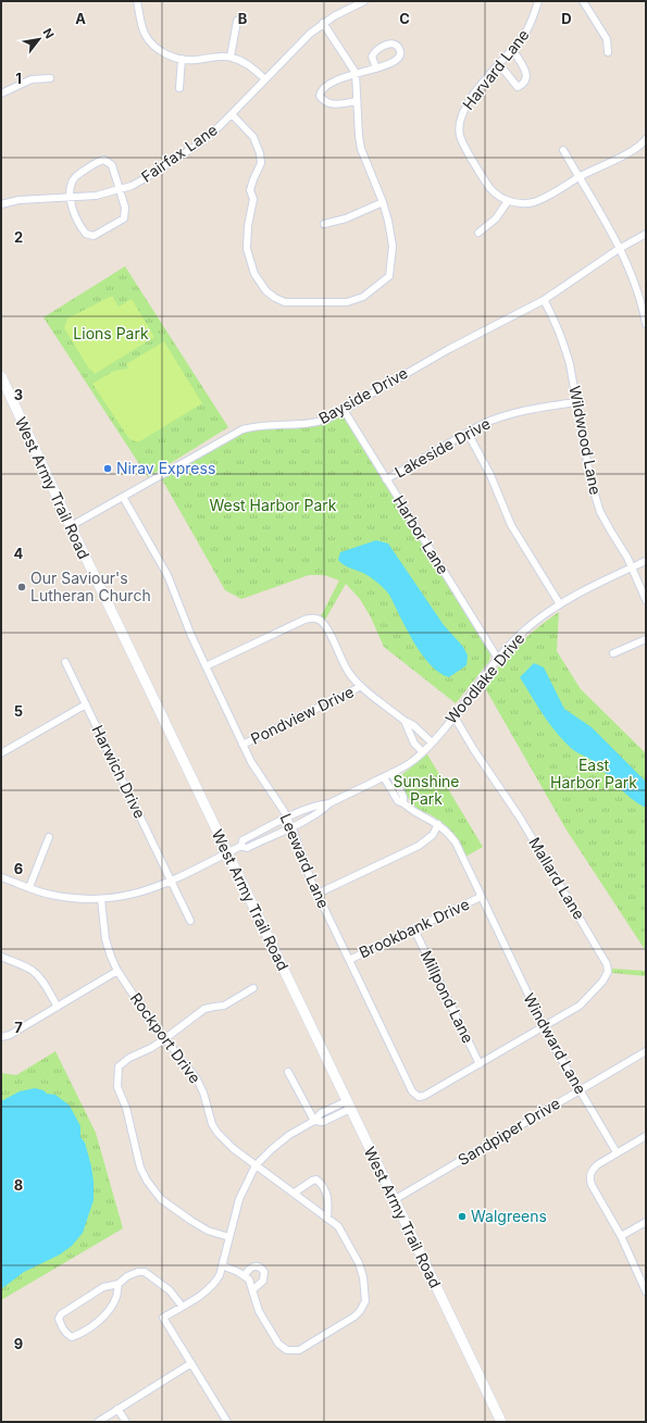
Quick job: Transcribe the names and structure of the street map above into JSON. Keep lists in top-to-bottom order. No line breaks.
{"streets":{"main road":["West Army Trail Road"],"street":["Harvard Lane","Fairfax Lane","Bayside Drive","Wildwood Lane","Lakeside Drive","Harbor Lane","Woodlake Drive","Pondview Drive","Harwich Drive","Leeward Lane","Mallard Lane","Brookbank Drive","Millpond Lane","Rockport Drive","Windward Lane","Sandpiper Drive"]},"crossings":[["Bayside Drive","Wildwood Lane"],["Bayside Drive","West Army Trail Road"],["Bayside Drive","Harbor Lane"],["Bayside Drive","Leeward Lane"],["Wildwood Lane","Lakeside Drive"],["Wildwood Lane","Woodlake Drive"],["Lakeside Drive","Harbor Lane"],["West Army Trail Road","Woodlake Drive"],["West Army Trail Road","Sandpiper Drive"],["Harbor Lane","Woodlake Drive"],["Woodlake Drive","Harwich Drive"],["Woodlake Drive","Leeward Lane"],["Woodlake Drive","Mallard Lane"],["Woodlake Drive","Rockport Drive"],["Woodlake Drive","Windward Lane"],["Pondview Drive","Leeward Lane"],["Leeward Lane","Mallard Lane"],["Leeward Lane","Brookbank Drive"],["Leeward Lane","Millpond Lane"],["Leeward Lane","Windward Lane"],["Mallard Lane","Windward Lane"],["Brookbank Drive","Millpond Lane"],["Brookbank Drive","Windward Lane"],["Windward Lane","Sandpiper Drive"]],"parks":["Lions Park","West Harbor Park","East Harbor Park","Sunshine Park"],"places":["Nirav Express","Our Saviour's Lutheran Church","Walgreens"],"north":"top right","grid":{"columns":["A","B","C","D"],"rows":["1","2","3","4","5","6","7","8","9"]}}
